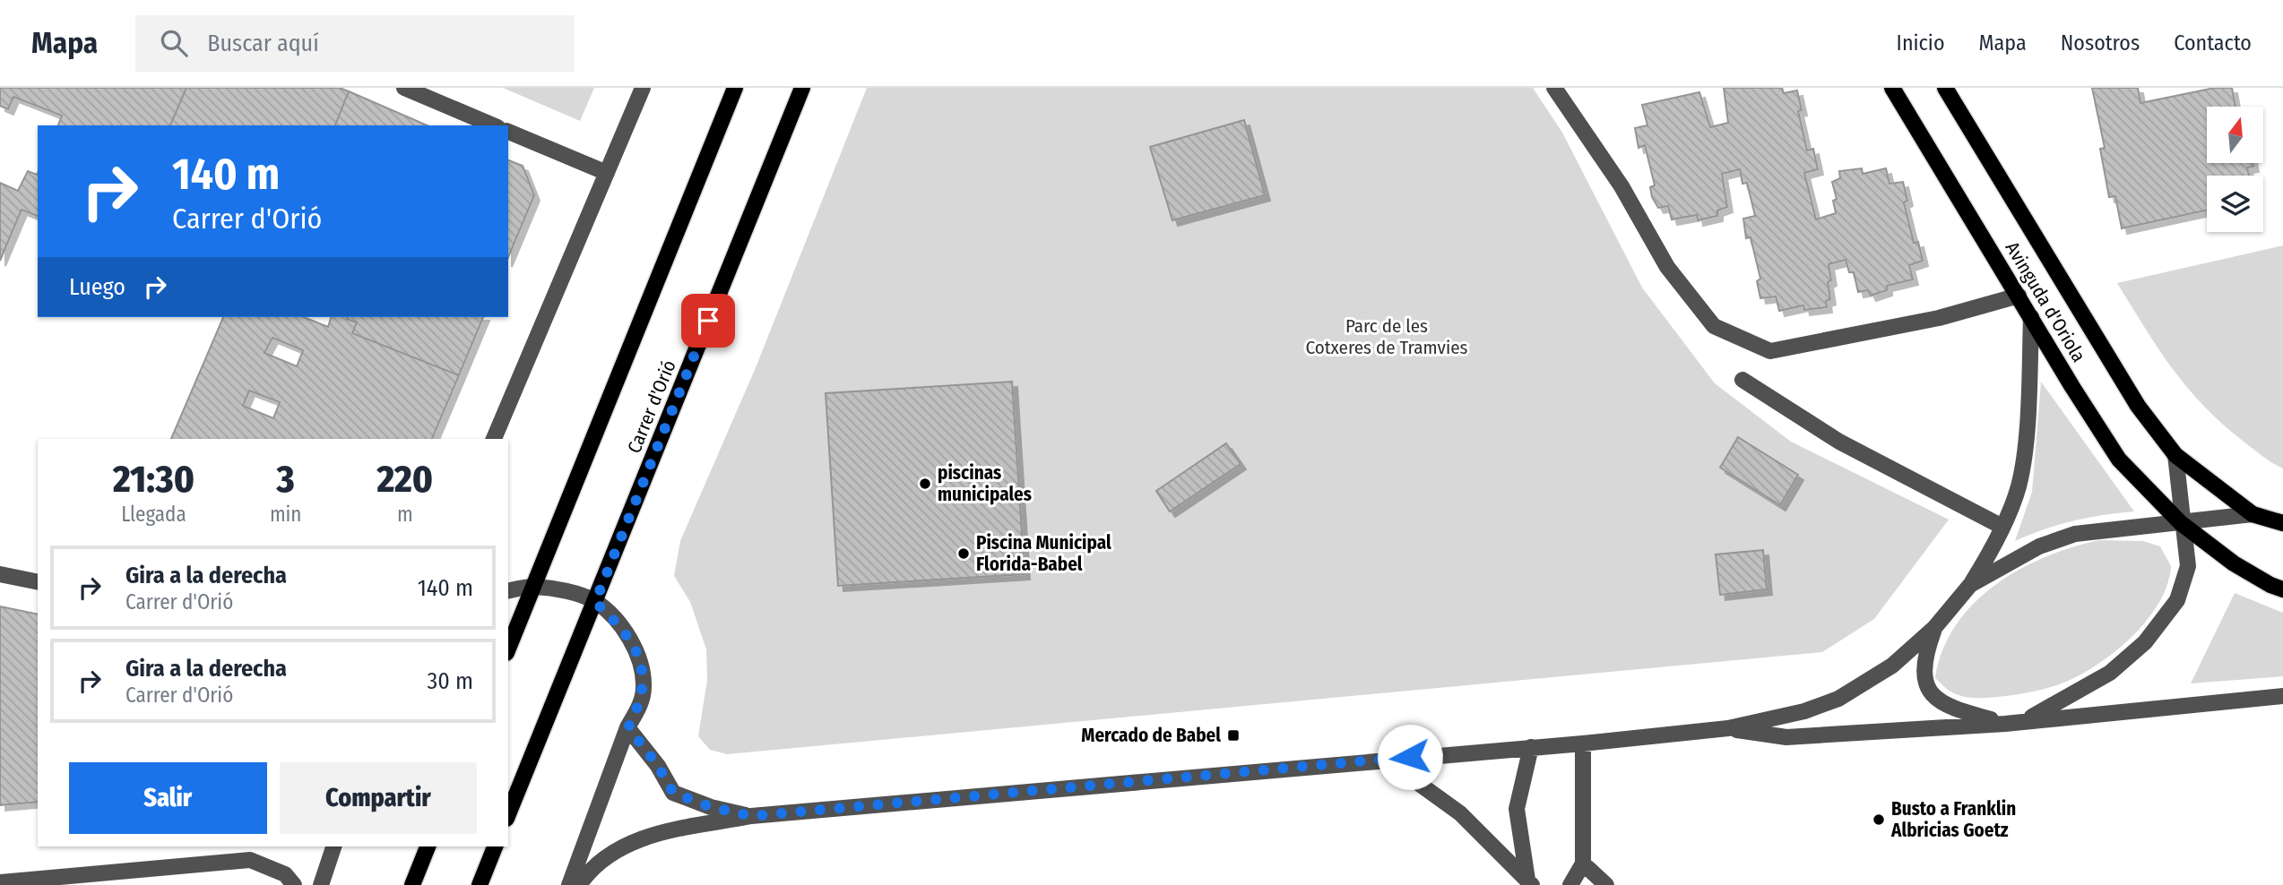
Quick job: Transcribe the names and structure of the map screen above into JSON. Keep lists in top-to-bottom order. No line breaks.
{"streets":{"main road":["Avinguda d'Oriola","Carrer d'Orió"]},"parks":["Parc de les Cotxeres de Tramvies"],"places":{"other":["piscinas municipales","Piscina Municipal Florida-Babel","Busto a Franklin Albricias Goetz"],"transit":["Mercado de Babel"]},"north":"top","page":{"header":"Mapa","search":"Buscar aquí","nav":["Inicio","Mapa","Nosotros","Contacto"],"turn":["140 m","Carrer d'Orió"],"then":"Luego","eta":["21:30","Llegada","3","min","220","m"],"list":[{"name":"Gira a la derecha","note":"Carrer d'Orió","value":"140 m"},{"name":"Gira a la derecha","note":"Carrer d'Orió","value":"30 m"}],"buttons":["Salir","Compartir"]}}
